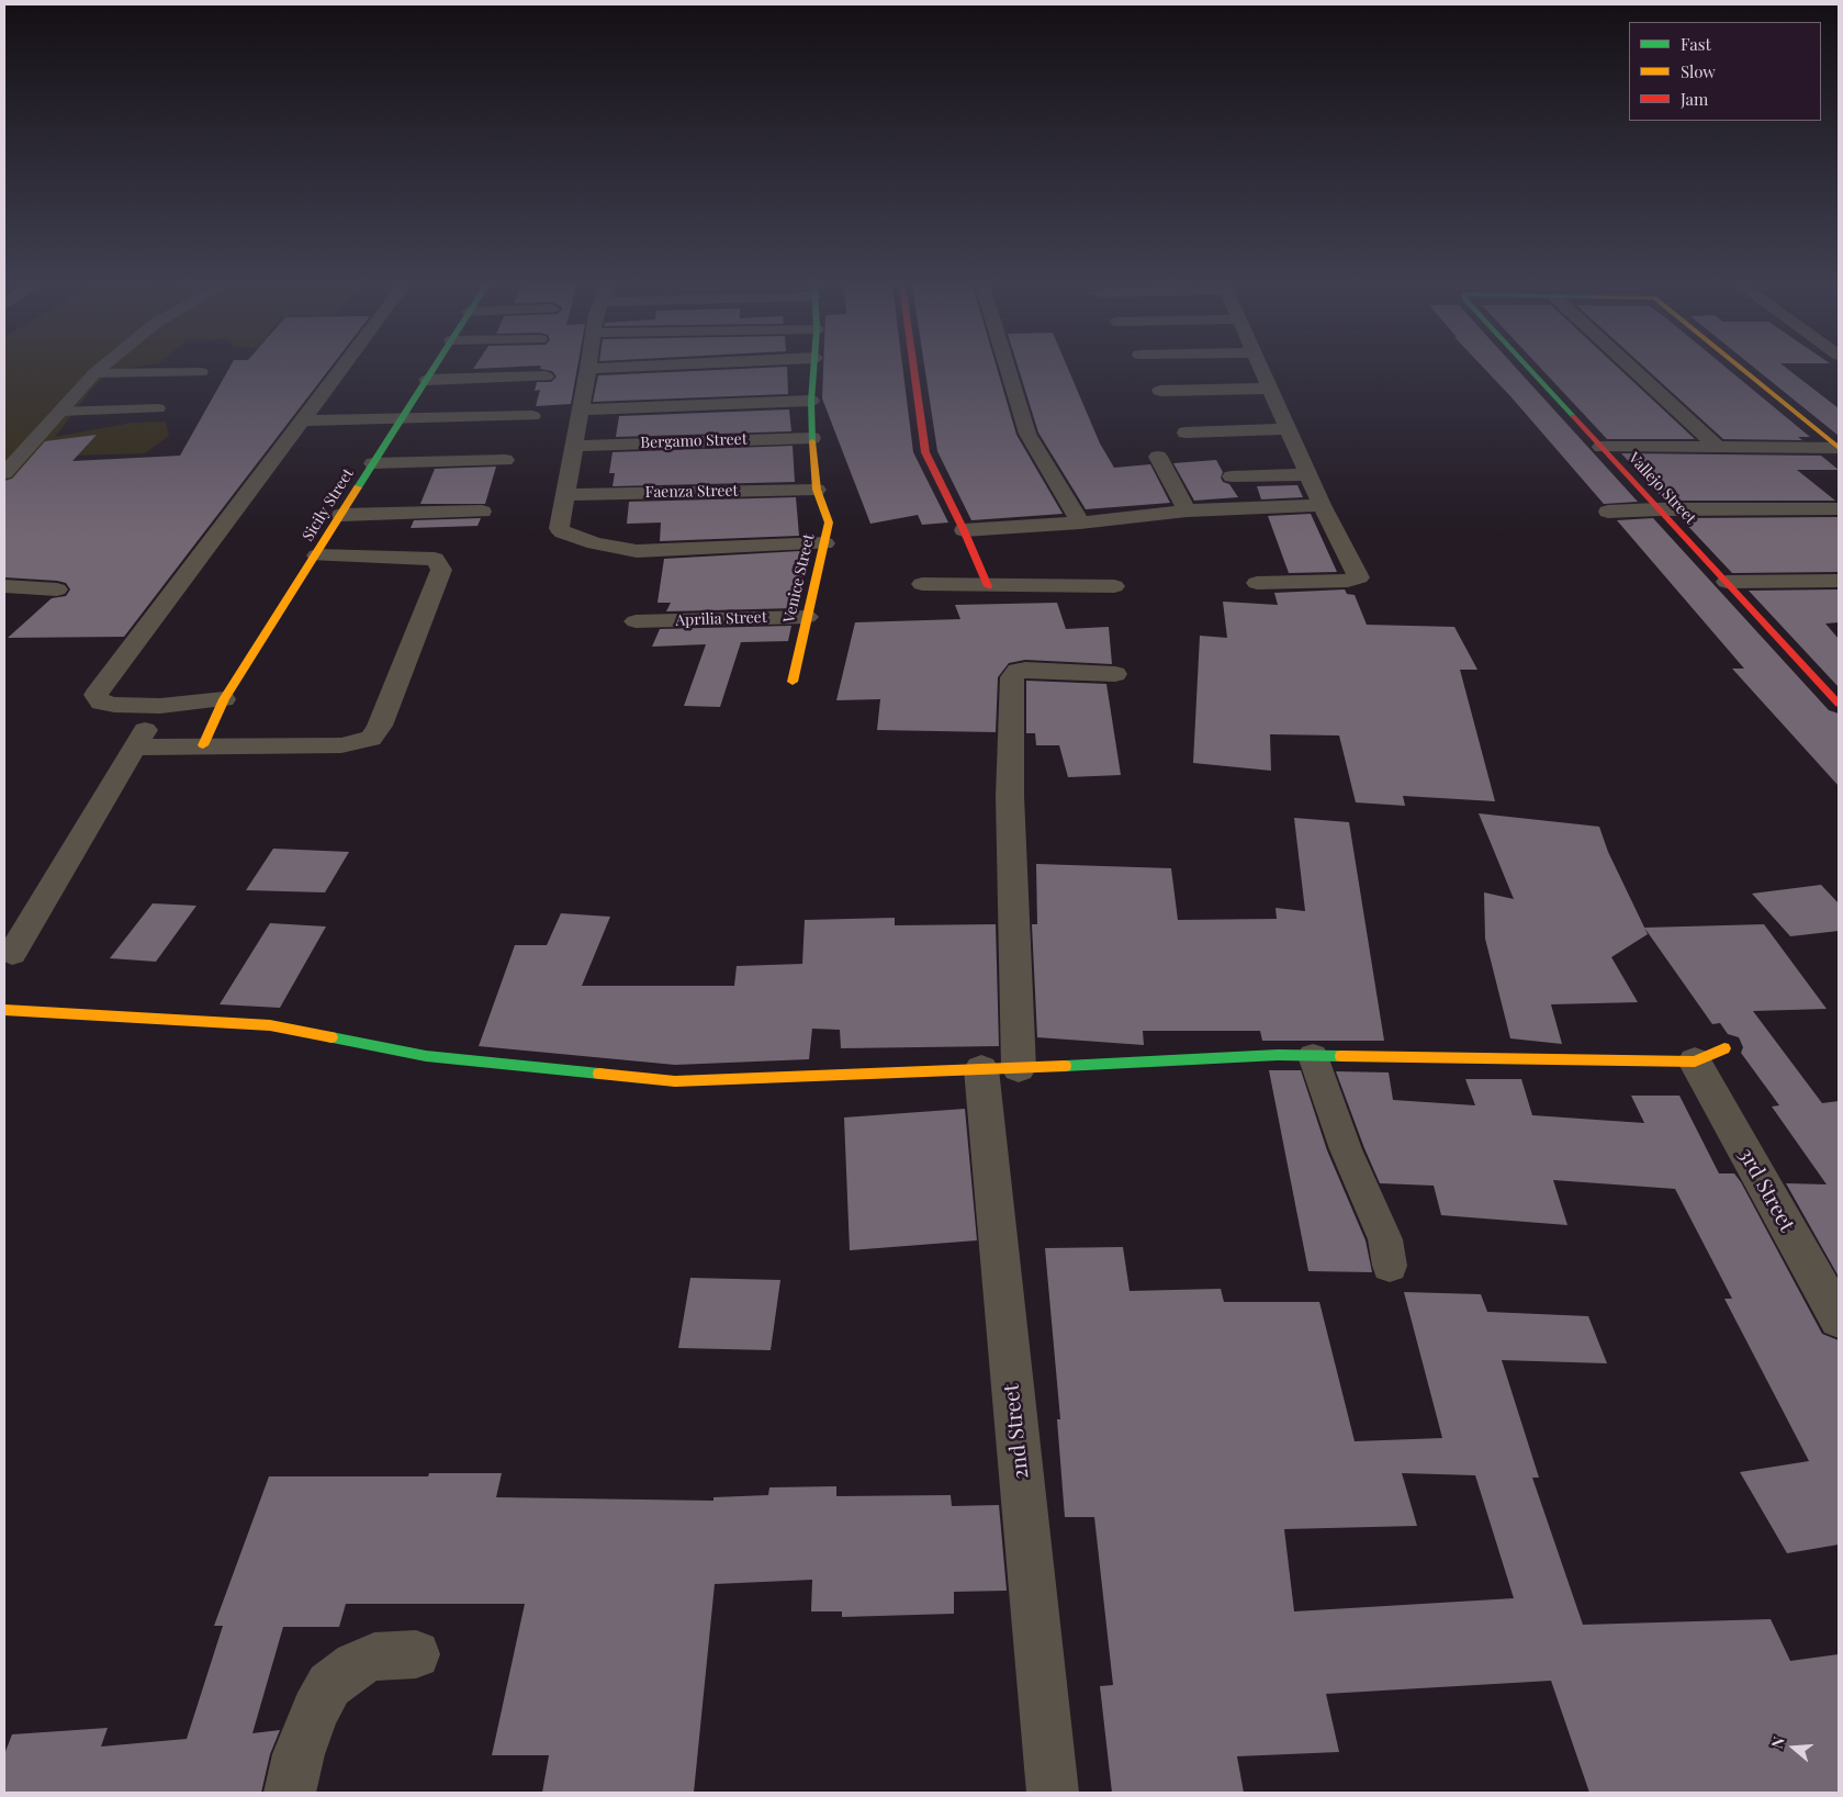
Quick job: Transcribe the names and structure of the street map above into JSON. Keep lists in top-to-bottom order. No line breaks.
{"streets":{"street":["Bergamo Street","Vallejo Street","Faenza Street","Sicily Street","Venice Street","Aprilia Street","3rd Street","2nd Street"]},"crossings":[["Bergamo Street","Venice Street"],["Faenza Street","Venice Street"],["Venice Street","Aprilia Street"]],"legend":["Fast","Slow","Jam"],"north":"left"}
